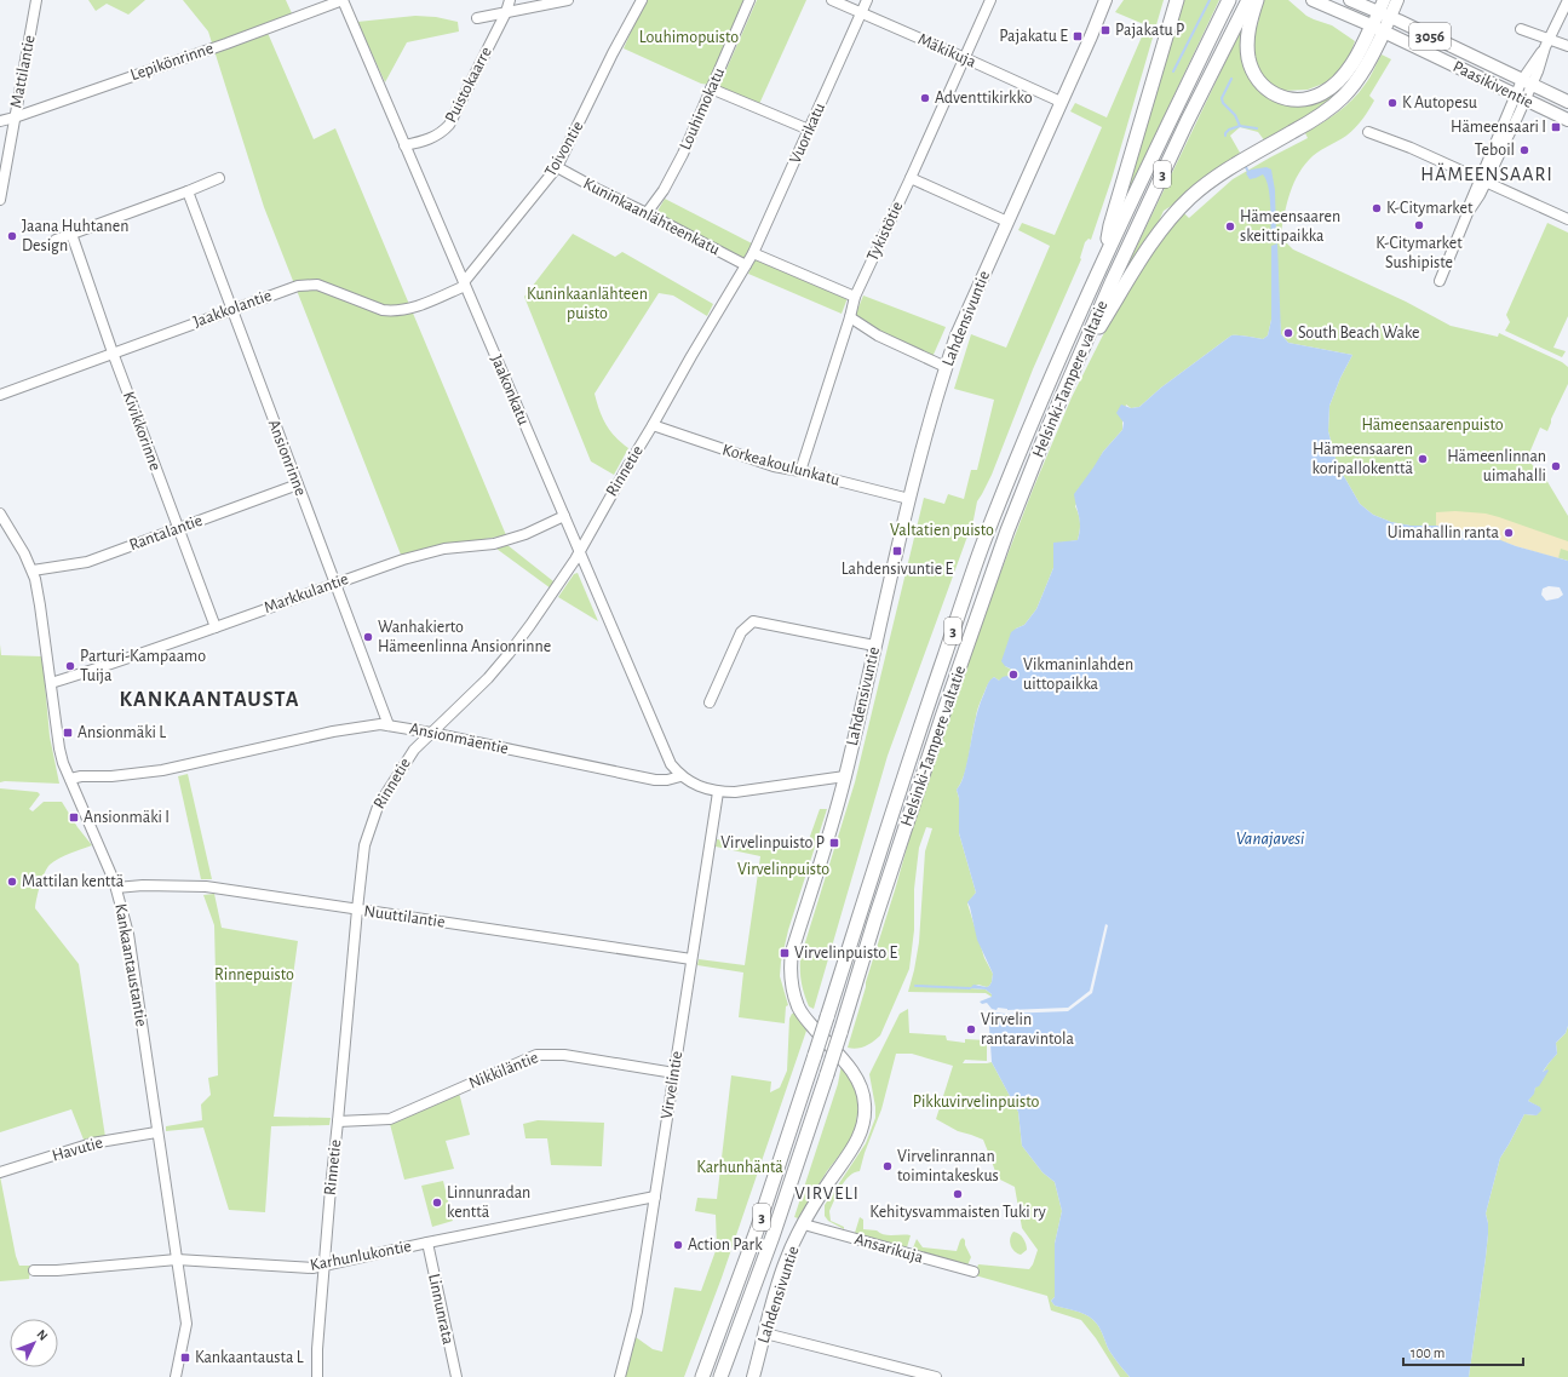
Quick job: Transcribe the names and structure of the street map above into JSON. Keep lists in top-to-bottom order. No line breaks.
{"streets":{"highway":["3","Helsinki-Tampere valtatie"],"main road":["3056","Paasikiventie","Lahdensivuntie"],"street":["Mäkikuja","Lepikönrinne","Mattilantie","Puistokaarre","Louhimokatu","Vuorikatu","Toivontie","Kuninkaanlähteenkatu","Tykistötie","Jaakkolantie","Jaakonkatu","Kivikkorinne","Ansionrinne","Korkeakoulunkatu","Rinnetie","Rantalantie","Markkulantie","Ansionmäentie","Nuuttilantie","Kankaantaustantie","Nikkiläntie","Virvelintie","Havutie","Ansarikuja","Karhunlukontie","Linnunrata"]},"crossings":[["Mäkikuja","Vuorikatu"],["Mäkikuja","Tykistötie"],["Mäkikuja","Lahdensivuntie"],["Lepikönrinne","Mattilantie"],["Lepikönrinne","Jaakonkatu"],["Puistokaarre","Jaakonkatu"],["Louhimokatu","Kuninkaanlähteenkatu"],["Vuorikatu","Kuninkaanlähteenkatu"],["Vuorikatu","Rinnetie"],["Toivontie","Kuninkaanlähteenkatu"],["Toivontie","Jaakkolantie"],["Toivontie","Jaakonkatu"],["Kuninkaanlähteenkatu","Rinnetie"],["Tykistötie","Korkeakoulunkatu"],["Jaakkolantie","Jaakonkatu"],["Jaakkolantie","Kivikkorinne"],["Jaakkolantie","Ansionrinne"],["Lahdensivuntie","Korkeakoulunkatu"],["Lahdensivuntie","Ansarikuja"],["Jaakonkatu","Rinnetie"],["Jaakonkatu","Markkulantie"],["Jaakonkatu","Ansionmäentie"],["Kivikkorinne","Rantalantie"],["Kivikkorinne","Markkulantie"],["Ansionrinne","Rantalantie"],["Ansionrinne","Markkulantie"],["Ansionrinne","Ansionmäentie"],["Korkeakoulunkatu","Rinnetie"],["Rinnetie","Ansionmäentie"],["Rinnetie","Nuuttilantie"],["Rinnetie","Nikkiläntie"],["Rinnetie","Karhunlukontie"],["Rantalantie","Kankaantaustantie"],["Markkulantie","Kankaantaustantie"],["Ansionmäentie","Kankaantaustantie"],["Nuuttilantie","Kankaantaustantie"],["Nuuttilantie","Virvelintie"],["Kankaantaustantie","Havutie"],["Kankaantaustantie","Karhunlukontie"],["Nikkiläntie","Virvelintie"],["Virvelintie","Karhunlukontie"],["Karhunlukontie","Linnunrata"]],"districts":["HÄMEENSAARI","KANKAANTAUSTA","VIRVELI"],"water":["Vanajavesi"],"parks":["Louhimopuisto","Kuninkaanlähteen puisto","Hämeensaarenpuisto","Valtatien puisto","Virvelinpuisto","Rinnepuisto","Pikkuvirvelinpuisto","Karhunhäntä"],"places":{"transit":["Pajakatu P","Pajakatu E","Hämeensaari I","Lahdensivuntie E","Ansionmäki L","Ansionmäki I","Virvelinpuisto P","Virvelinpuisto E","Kankaantausta L"],"other":["Adventtikirkko","K Autopesu","Teboil","K-Citymarket","K-Citymarket Sushipiste","Hämeensaaren skeittipaikka","Jaana Huhtanen Design","South Beach Wake","Hämeensaaren koripallokenttä","Hämeenlinnan uimahalli","Uimahallin ranta","Wanhakierto Hämeenlinna Ansionrinne","Parturi-Kampaamo Tuija","Vikmaninlahden uittopaikka","Mattilan kenttä","Virvelin rantaravintola","Virvelinrannan toimintakeskus","Kehitysvammaisten Tuki ry","Linnunradan kenttä","Action Park"]},"scale_bar":"100 m","north":"top right"}
